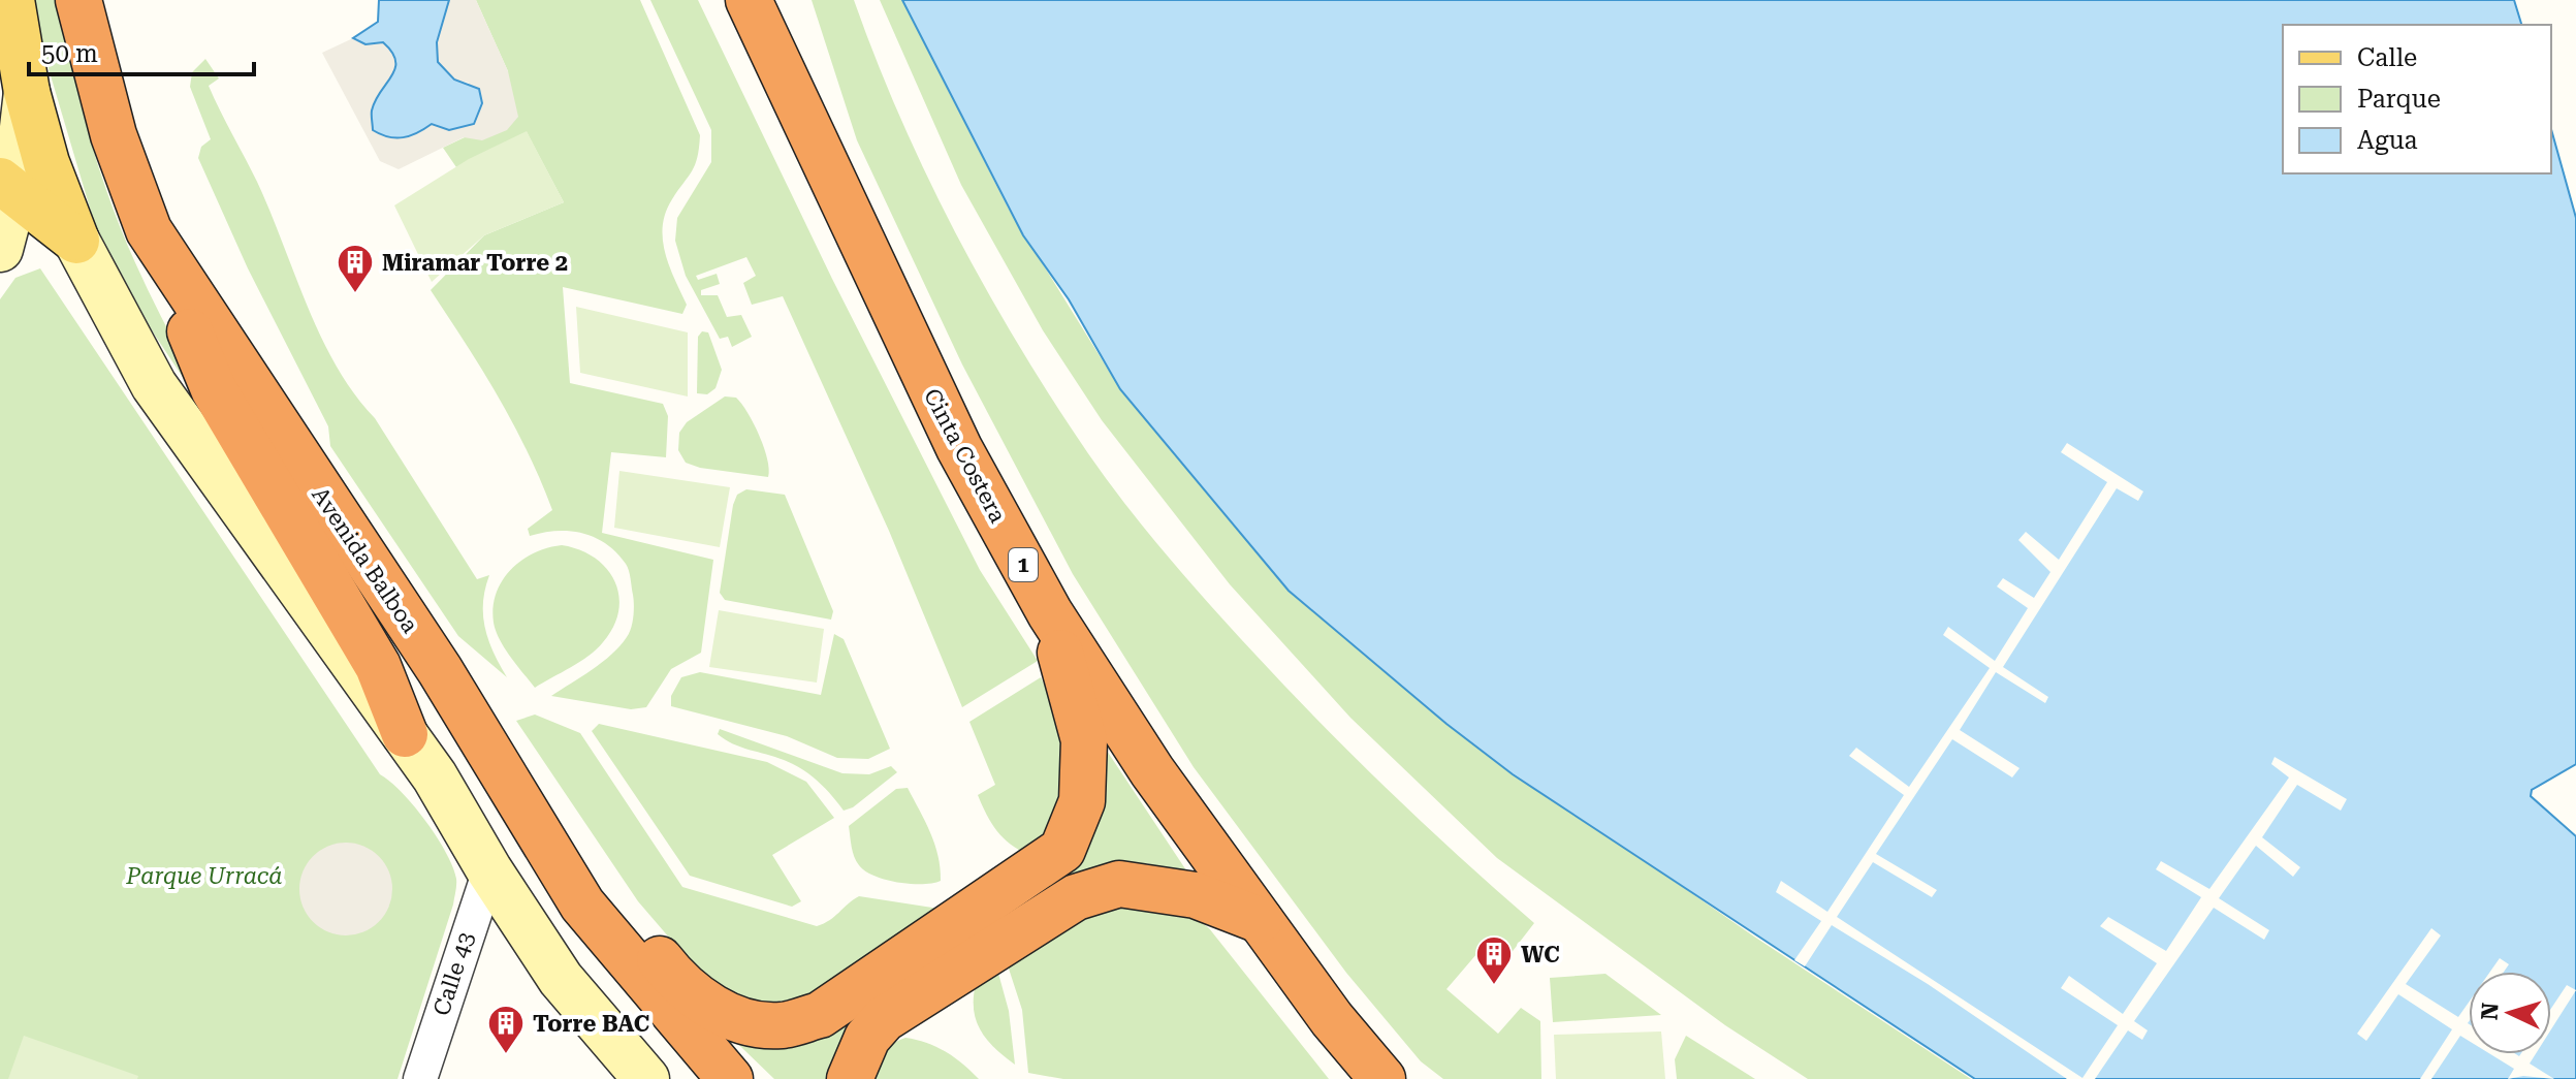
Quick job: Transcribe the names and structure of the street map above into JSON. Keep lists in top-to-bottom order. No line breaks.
{"streets":{"highway":["Cinta Costera","Avenida Balboa","1"],"street":["Calle 43"]},"parks":["Parque Urracá"],"places":{"building":["Miramar Torre 2","WC","Torre BAC"]},"legend":["Calle","Parque","Agua"],"scale_bar":"50 m","north":"left"}
